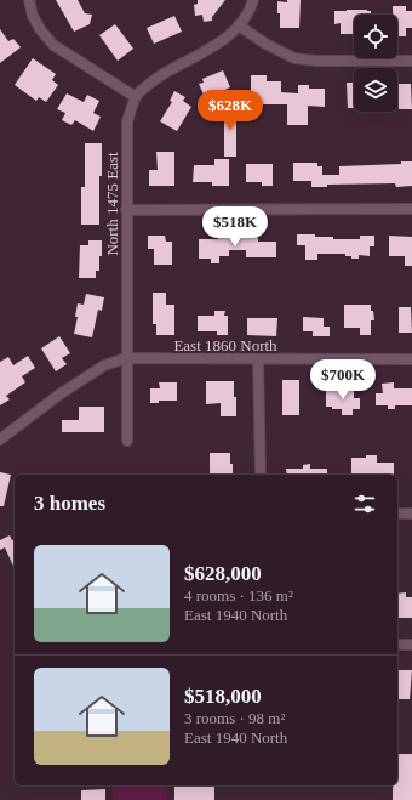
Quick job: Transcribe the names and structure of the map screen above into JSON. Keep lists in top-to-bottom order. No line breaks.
{"streets":{"street":["North 1475 East","East 1860 North"]},"crossings":[["North 1475 East","East 1860 North"]],"page":{"price":["$628K","$518K","$700K"],"heading":"3 homes","list":[{"name":"$628,000","note":"4 rooms · 136 m² · East 1940 North"},{"name":"$518,000","note":"3 rooms · 98 m² · East 1940 North"}]}}
